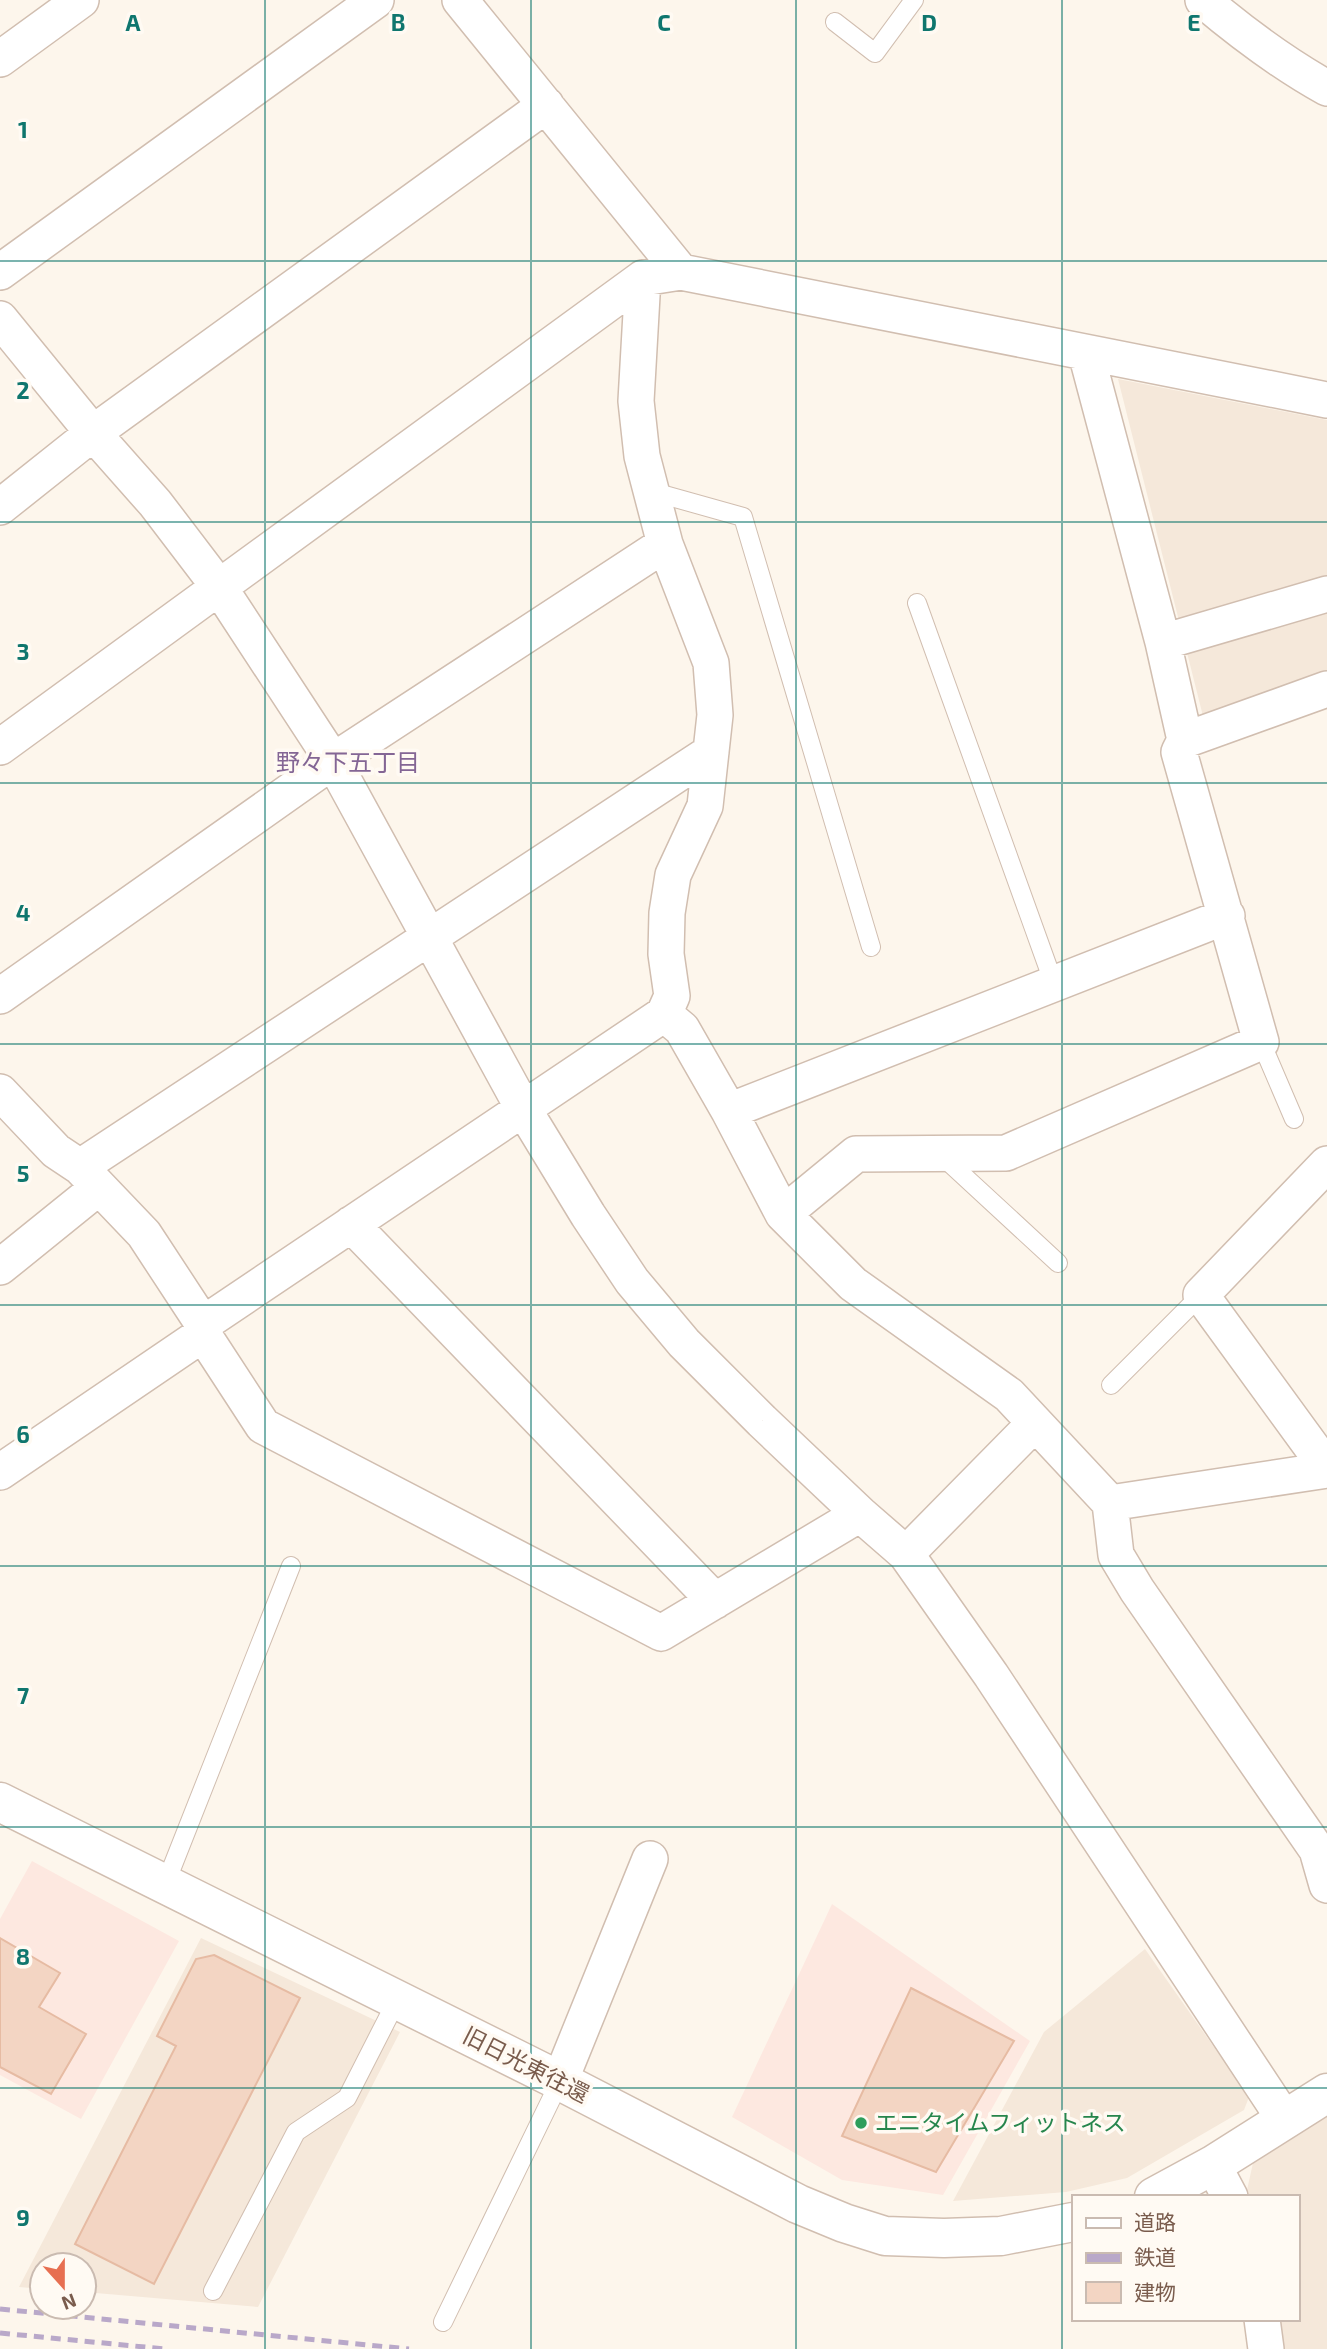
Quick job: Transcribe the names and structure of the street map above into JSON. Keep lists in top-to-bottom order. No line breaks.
{"streets":{"street":["旧日光東往還"]},"districts":["野々下五丁目"],"places":["エニタイムフィットネス"],"legend":["道路","鉄道","建物"],"north":"bottom","grid":{"columns":["A","B","C","D","E"],"rows":["1","2","3","4","5","6","7","8","9"]}}
